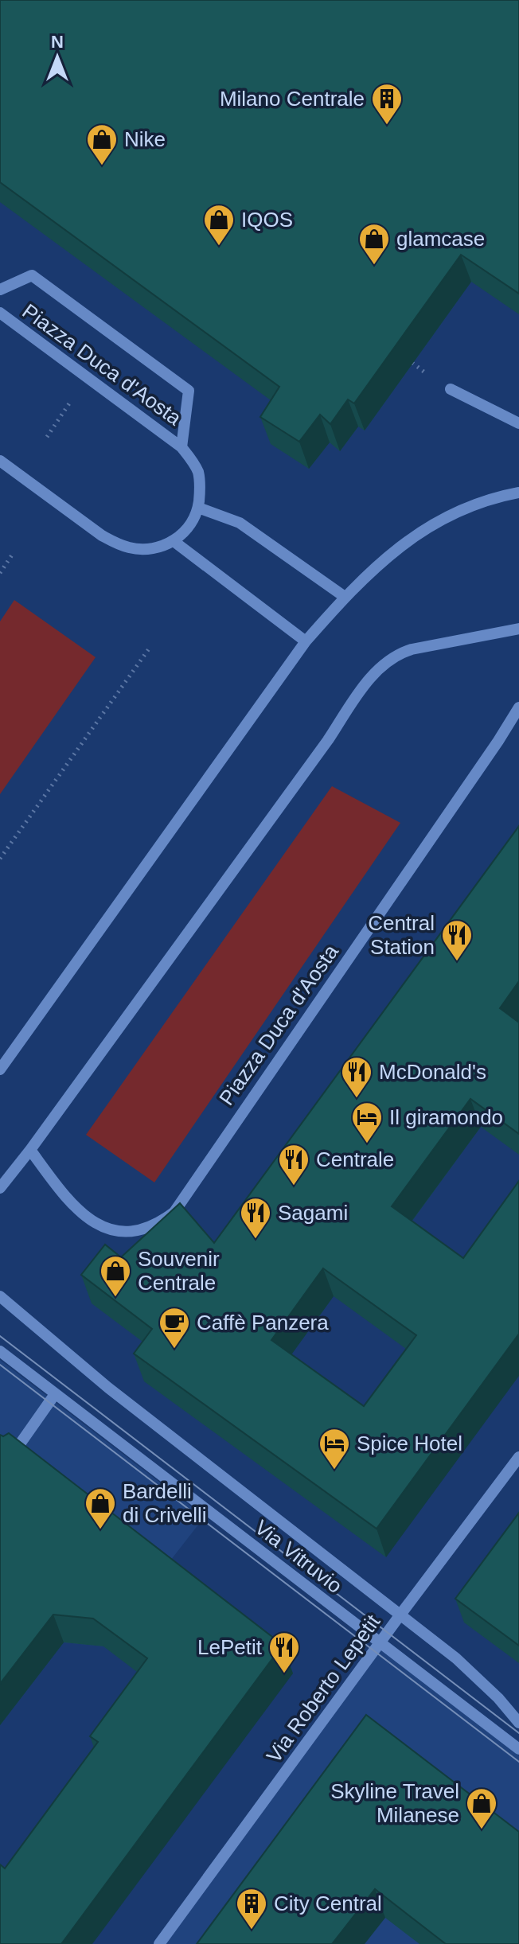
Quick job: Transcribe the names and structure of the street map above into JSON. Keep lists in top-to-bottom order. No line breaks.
{"streets":{"street":["Piazza Duca d'Aosta","Via Vitruvio","Via Roberto Lepetit"]},"crossings":[["Via Vitruvio","Via Roberto Lepetit"]],"places":{"building":["Milano Centrale","City Central"],"shop":["Nike","IQOS","glamcase","Souvenir Centrale","Bardelli di Crivelli","Skyline Travel Milanese"],"restaurant":["Central Station","McDonald's","Centrale","Sagami","LePetit"],"hotel":["Il giramondo","Spice Hotel"],"cafe":["Caffè Panzera"]},"north":"top"}
